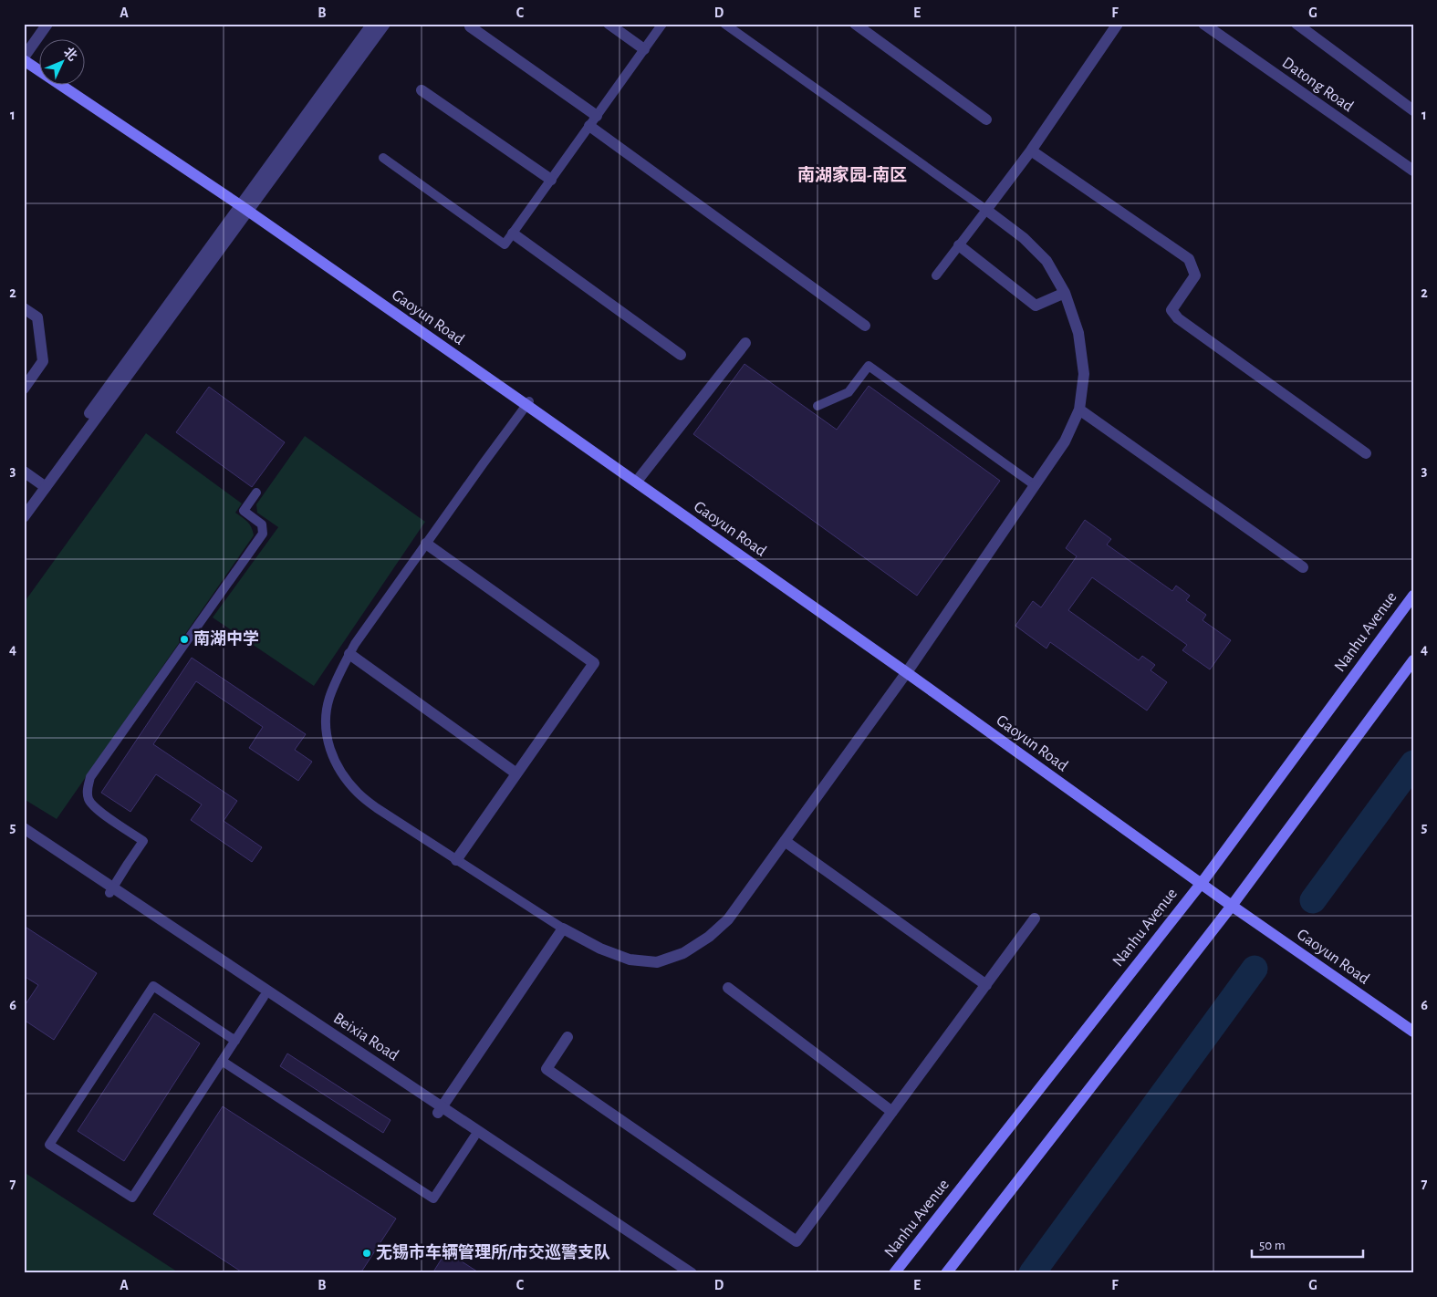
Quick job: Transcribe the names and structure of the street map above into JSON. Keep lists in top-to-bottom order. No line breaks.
{"streets":{"main road":["Gaoyun Road","Nanhu Avenue"],"street":["Datong Road","Beixia Road"]},"crossings":[["Gaoyun Road","Nanhu Avenue"]],"districts":["南湖家园-南区"],"places":["南湖中学","无锡市车辆管理所/市交巡警支队"],"scale_bar":"50 m","north":"top right","grid":{"columns":["A","B","C","D","E","F","G"],"rows":["1","2","3","4","5","6","7"]}}
